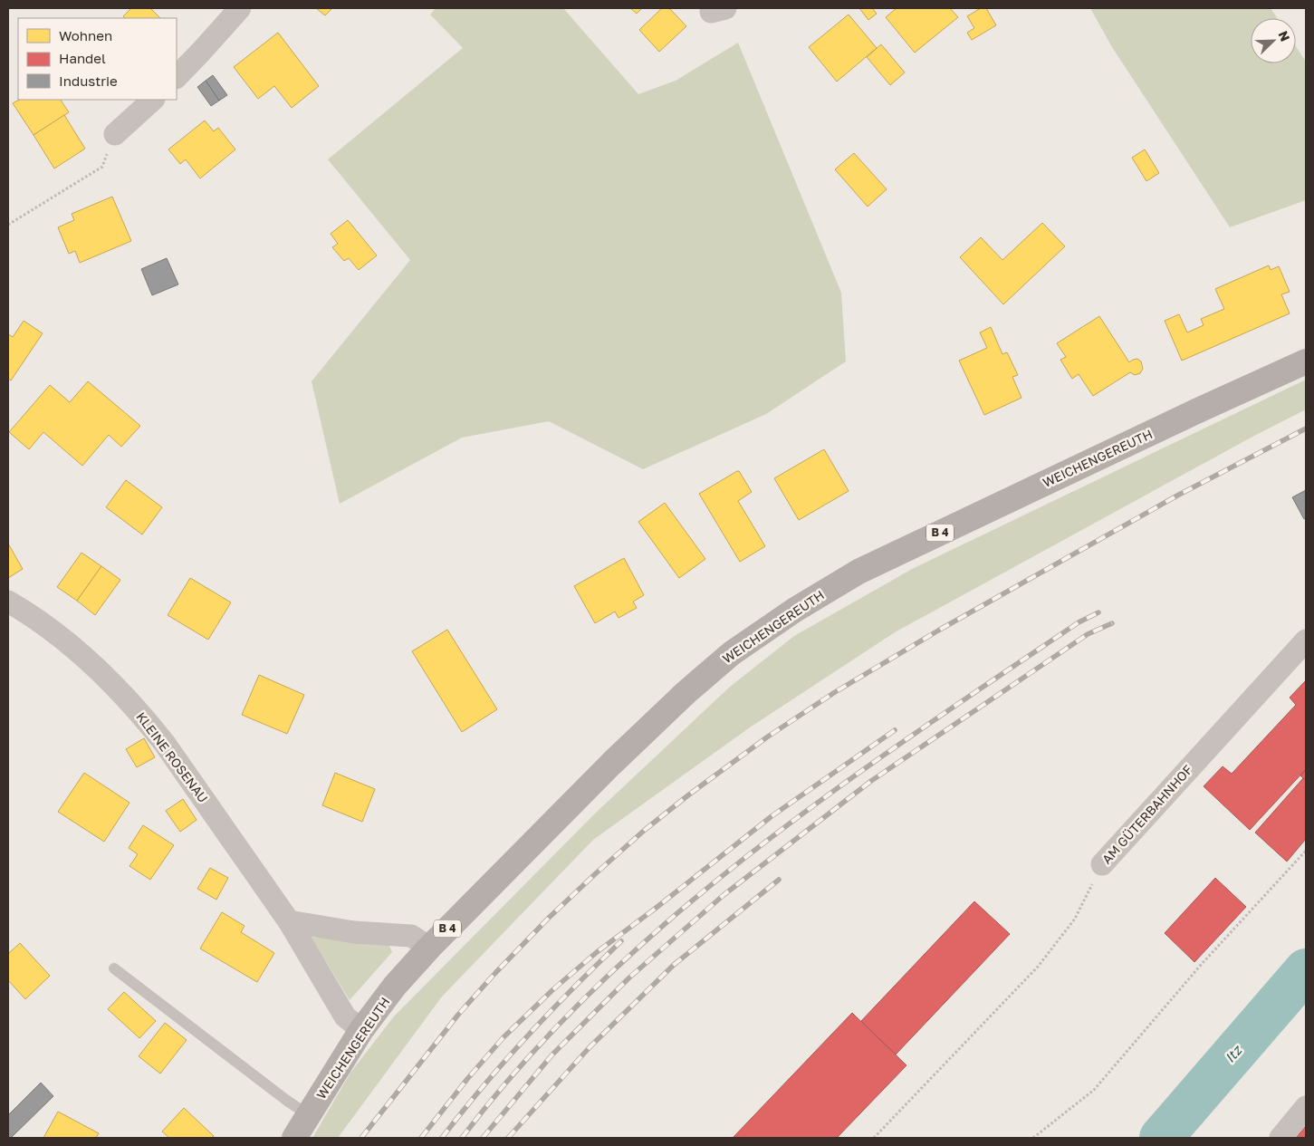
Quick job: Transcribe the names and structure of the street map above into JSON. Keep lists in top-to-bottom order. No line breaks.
{"streets":{"main road":["WEICHENGEREUTH","B 4"],"street":["KLEINE ROSENAU","AM GÜTERBAHNHOF"]},"crossings":[["WEICHENGEREUTH","KLEINE ROSENAU"]],"water":["Itz"],"legend":["Wohnen","Handel","Industrie"],"north":"top right"}
